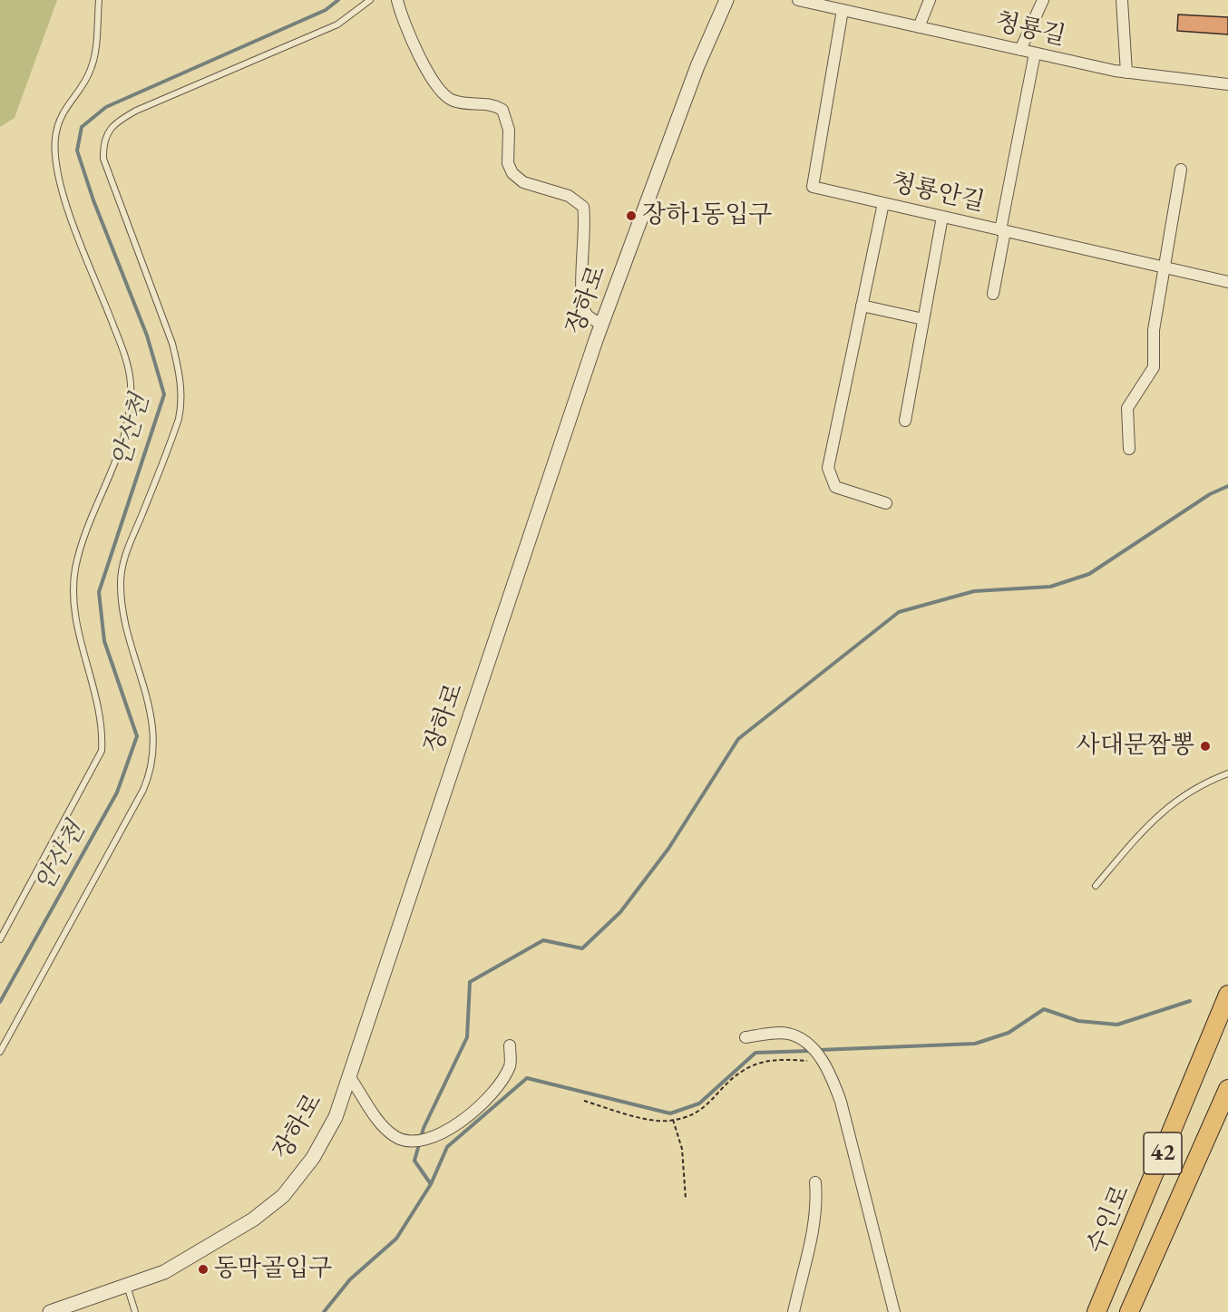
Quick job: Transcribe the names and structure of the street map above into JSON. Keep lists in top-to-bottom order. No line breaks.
{"streets":{"main road":["42","수인로"],"street":["청룡길","청룡안길","장하로"]},"crossings":[["청룡길","청룡안길"]],"water":["안산천"],"places":["장하1동입구","사대문짬뽕","동막골입구"]}
